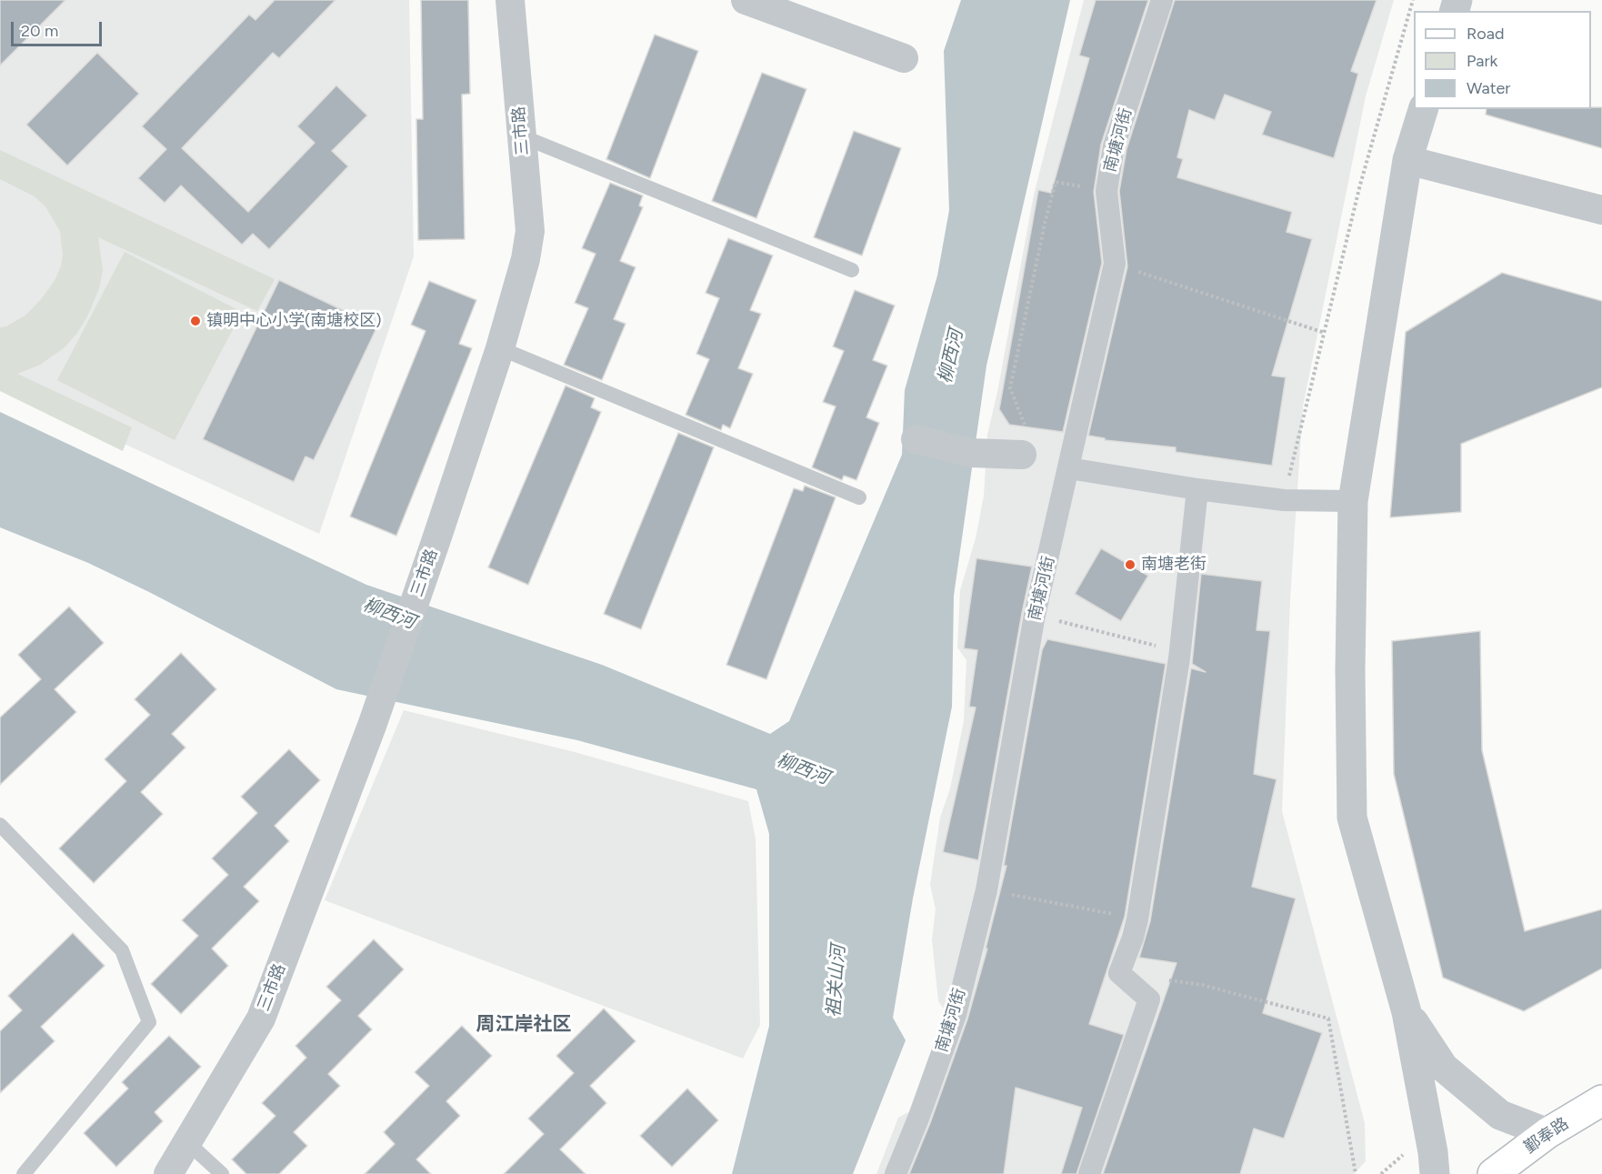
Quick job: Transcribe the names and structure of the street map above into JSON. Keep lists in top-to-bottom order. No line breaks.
{"streets":{"main road":["鄞奉路"],"street":["三市路","南塘河街"]},"districts":["周江岸社区"],"water":["柳西河","祖关山河"],"places":["镇明中心小学(南塘校区)","南塘老街"],"legend":["Road","Park","Water"],"scale_bar":"20 m"}
